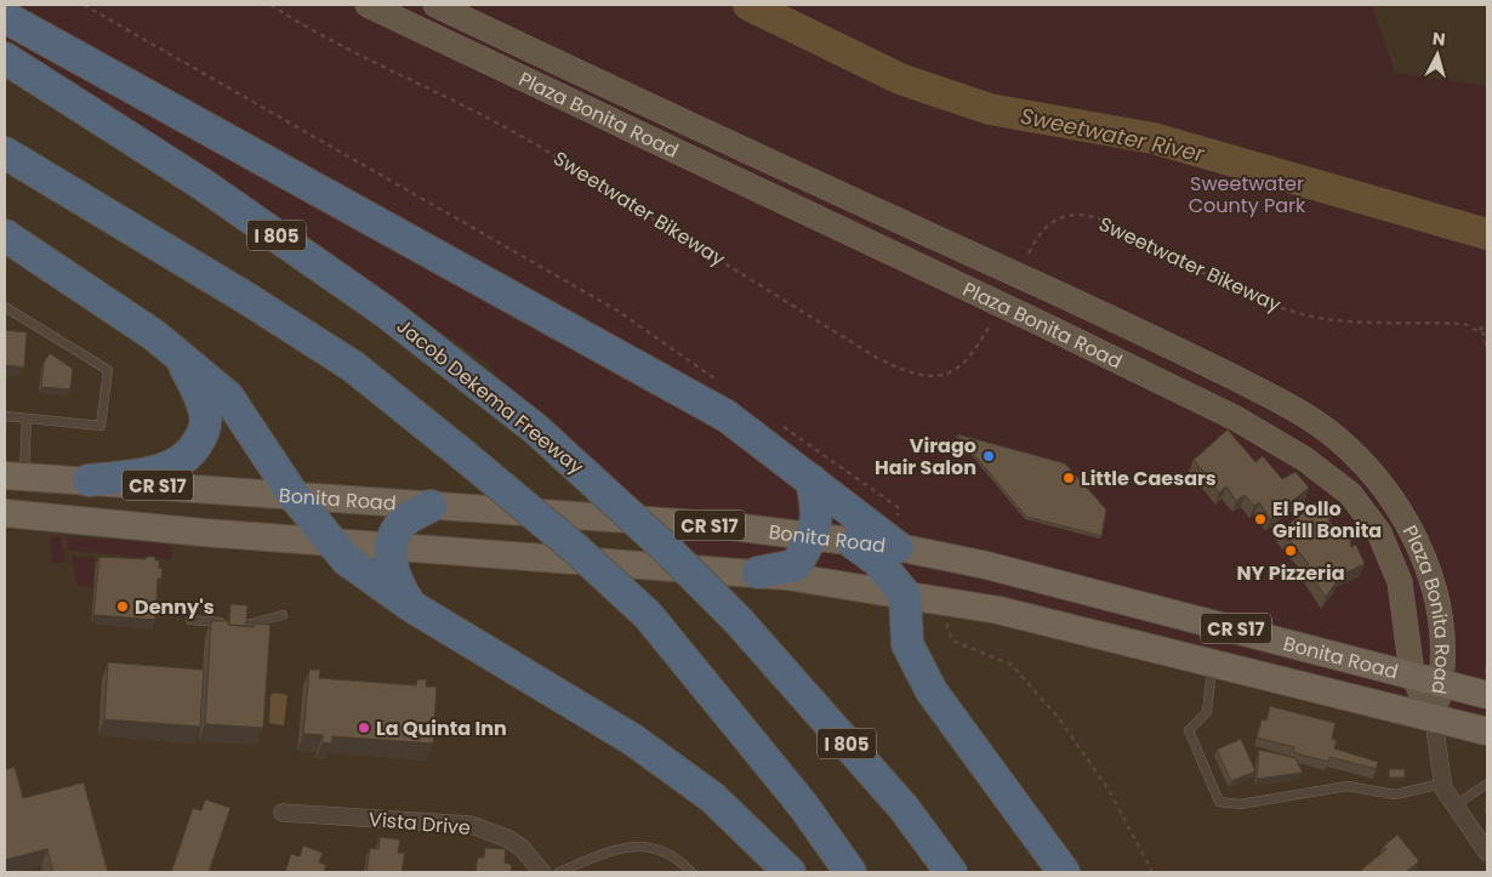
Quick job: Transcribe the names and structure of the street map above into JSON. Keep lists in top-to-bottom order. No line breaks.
{"streets":{"highway":["I 805","Jacob Dekema Freeway"],"main road":["Plaza Bonita Road","CR S17","Bonita Road"],"street":["Vista Drive"],"path":["Sweetwater Bikeway"]},"crossings":[["Plaza Bonita Road","Bonita Road"]],"water":["Sweetwater River"],"parks":["Sweetwater County Park"],"places":["Virago Hair Salon","Little Caesars","El Pollo Grill Bonita","NY Pizzeria","Denny's","La Quinta Inn"],"north":"top"}
